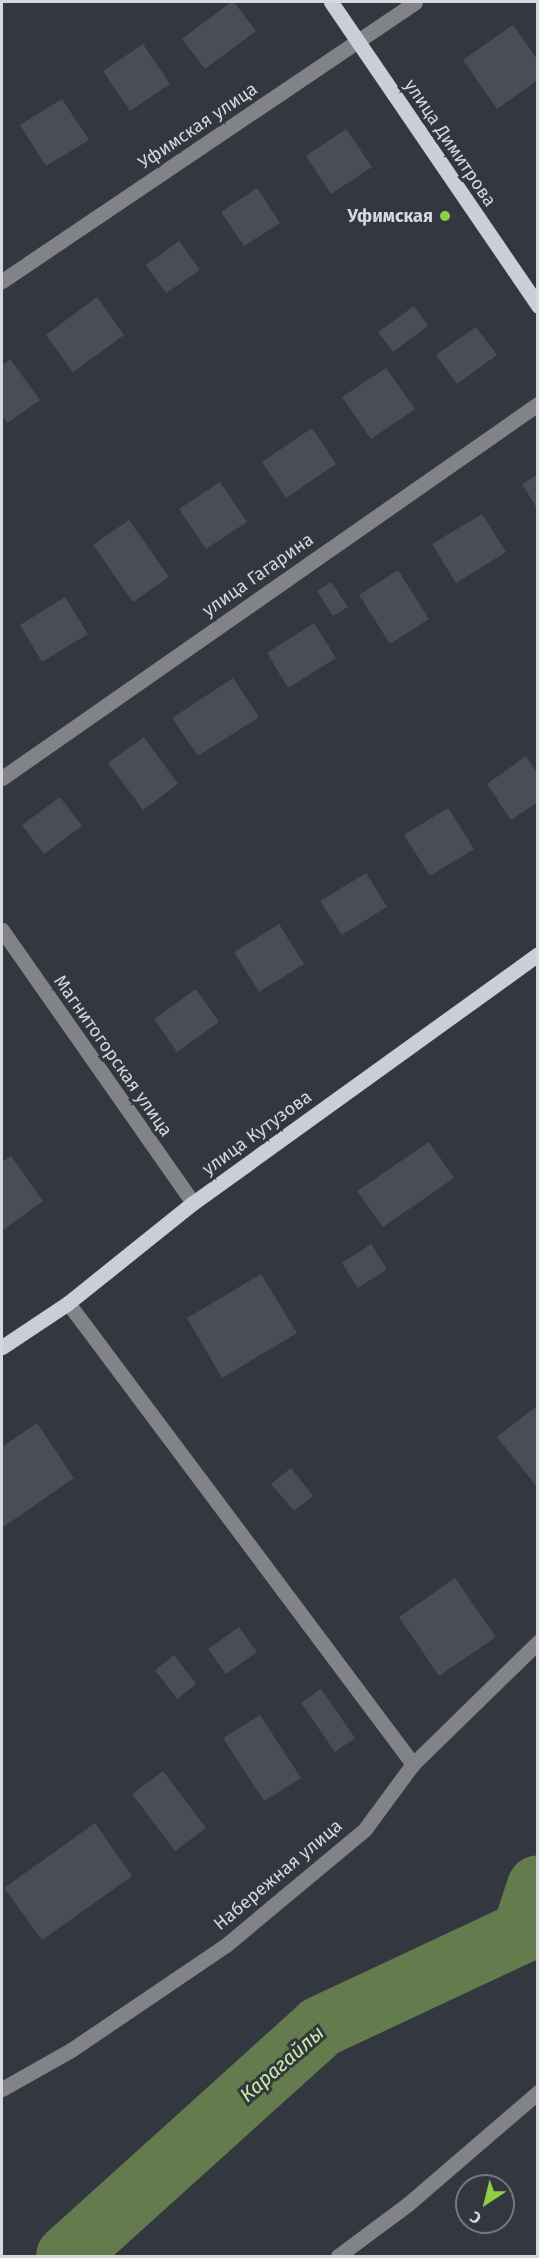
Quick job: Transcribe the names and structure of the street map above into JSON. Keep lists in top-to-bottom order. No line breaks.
{"streets":{"main road":["улица Димитрова","улица Кутузова"],"street":["Уфимская улица","улица Гагарина","Магнитогорская улица","Набережная улица"]},"crossings":[["Уфимская улица","улица Димитрова"],["Магнитогорская улица","улица Кутузова"]],"water":["Карагайлы"],"places":["Уфимская"],"north":"bottom left"}
